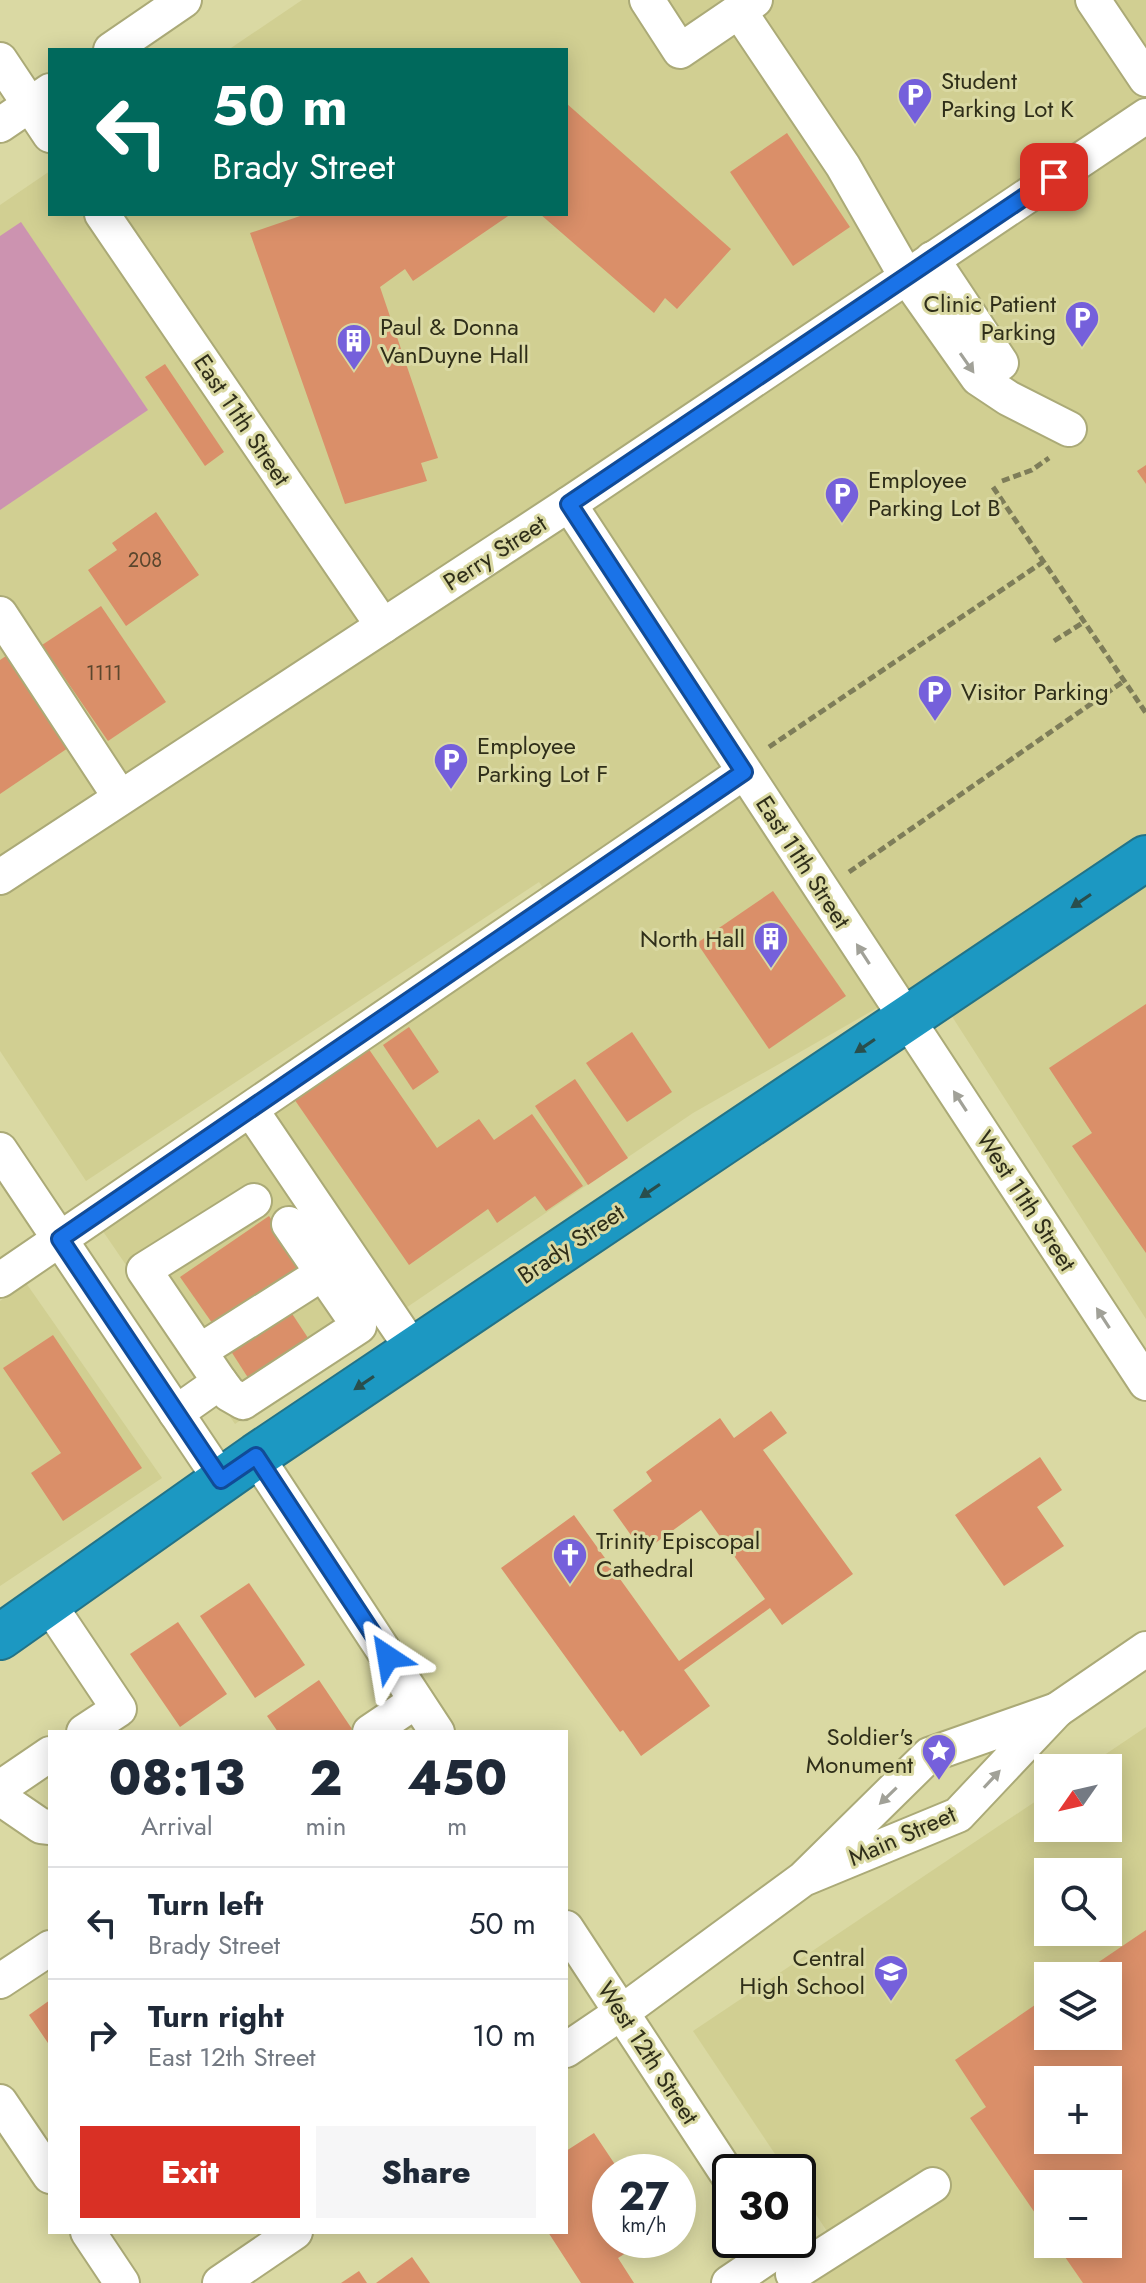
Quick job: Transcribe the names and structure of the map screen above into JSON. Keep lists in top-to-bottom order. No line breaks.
{"streets":{"highway":["Brady Street"],"street":["East 11th Street","Perry Street","West 11th Street","Main Street","West 12th Street"]},"crossings":[["East 11th Street","Perry Street"],["East 11th Street","West 11th Street"],["East 11th Street","Brady Street"],["West 11th Street","Brady Street"],["Main Street","West 12th Street"]],"one_way":["West 11th Street","Brady Street"],"places":{"parking":["Student Parking Lot K","Clinic Patient Parking","Employee Parking Lot B","Visitor Parking","Employee Parking Lot F"],"building":["Paul & Donna VanDuyne Hall","North Hall"],"church":["Trinity Episcopal Cathedral"],"place":["Soldier's Monument"],"school or university":["Central High School"]},"house_numbers":["208","1111"],"north":"bottom left","page":{"turn":["50 m","Brady Street"],"eta":["08:13","Arrival","2","min","450","m"],"map_buttons":["+","−"],"list":[{"name":"Turn left","note":"Brady Street","value":"50 m"},{"name":"Turn right","note":"East 12th Street","value":"10 m"}],"buttons":["Exit","Share"],"speed":"27 km/h","limit":"30"}}
